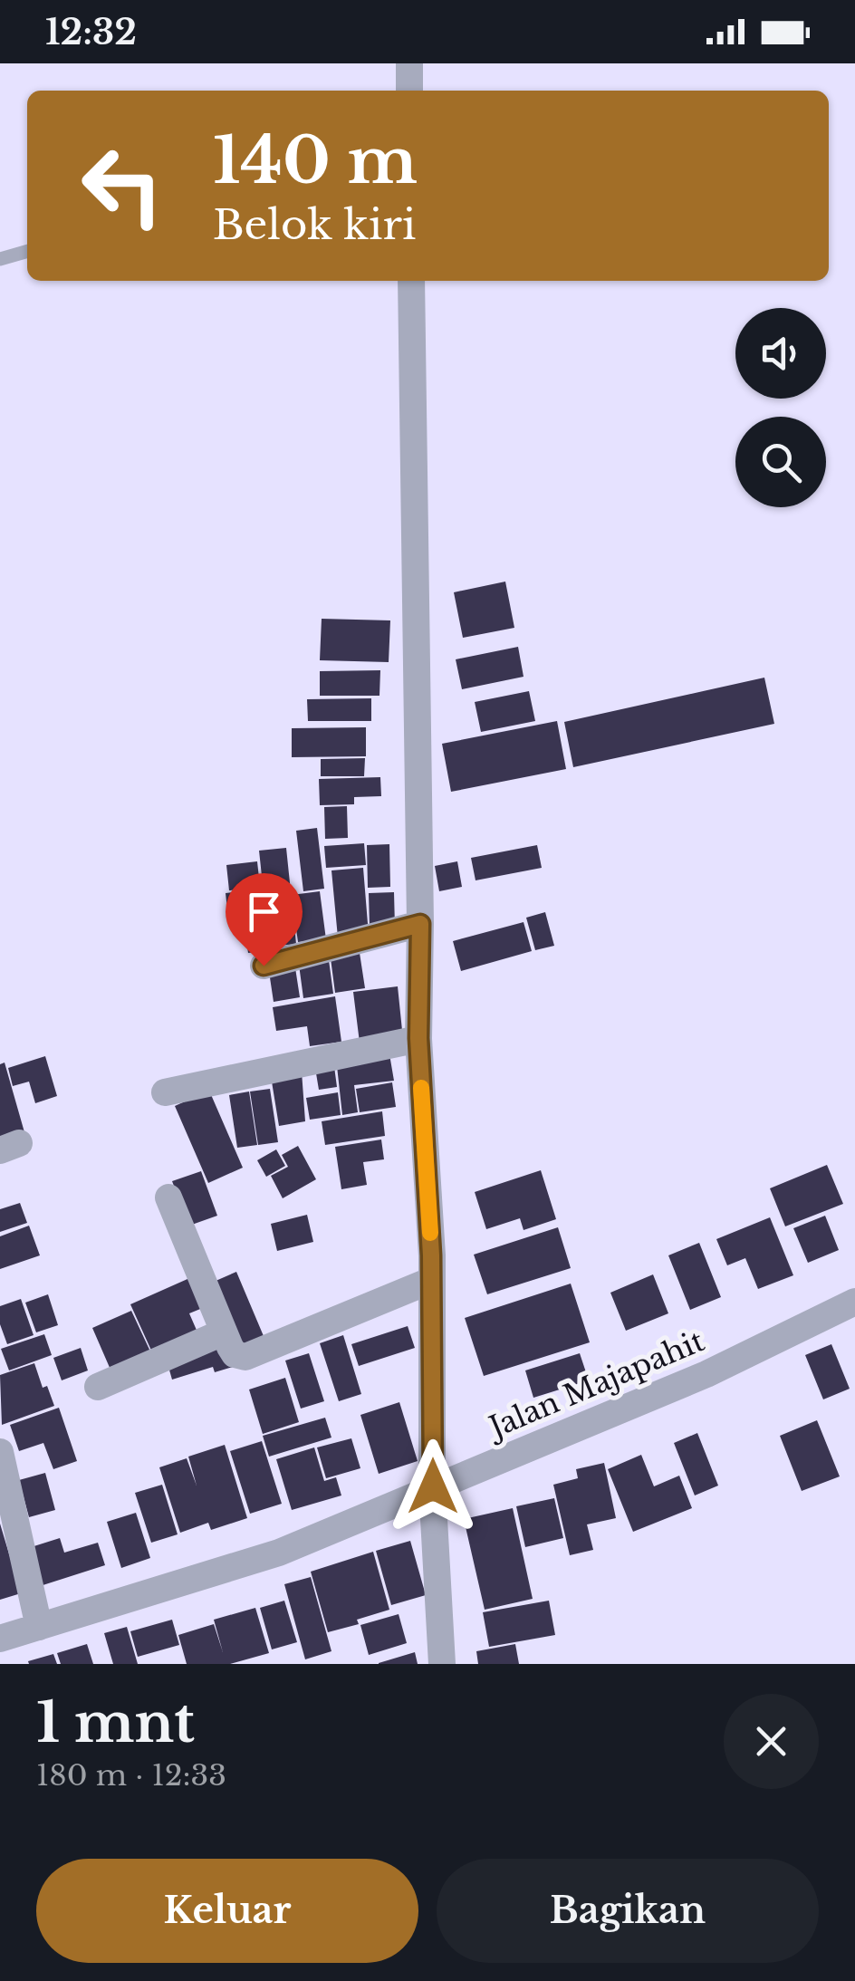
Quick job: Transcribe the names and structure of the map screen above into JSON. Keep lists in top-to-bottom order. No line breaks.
{"streets":{"street":["Jalan Majapahit"]},"page":{"status":"12:32","turn":["140 m","Belok kiri"],"heading":["1 mnt","180 m · 12:33"],"buttons":["Keluar","Bagikan"]}}
